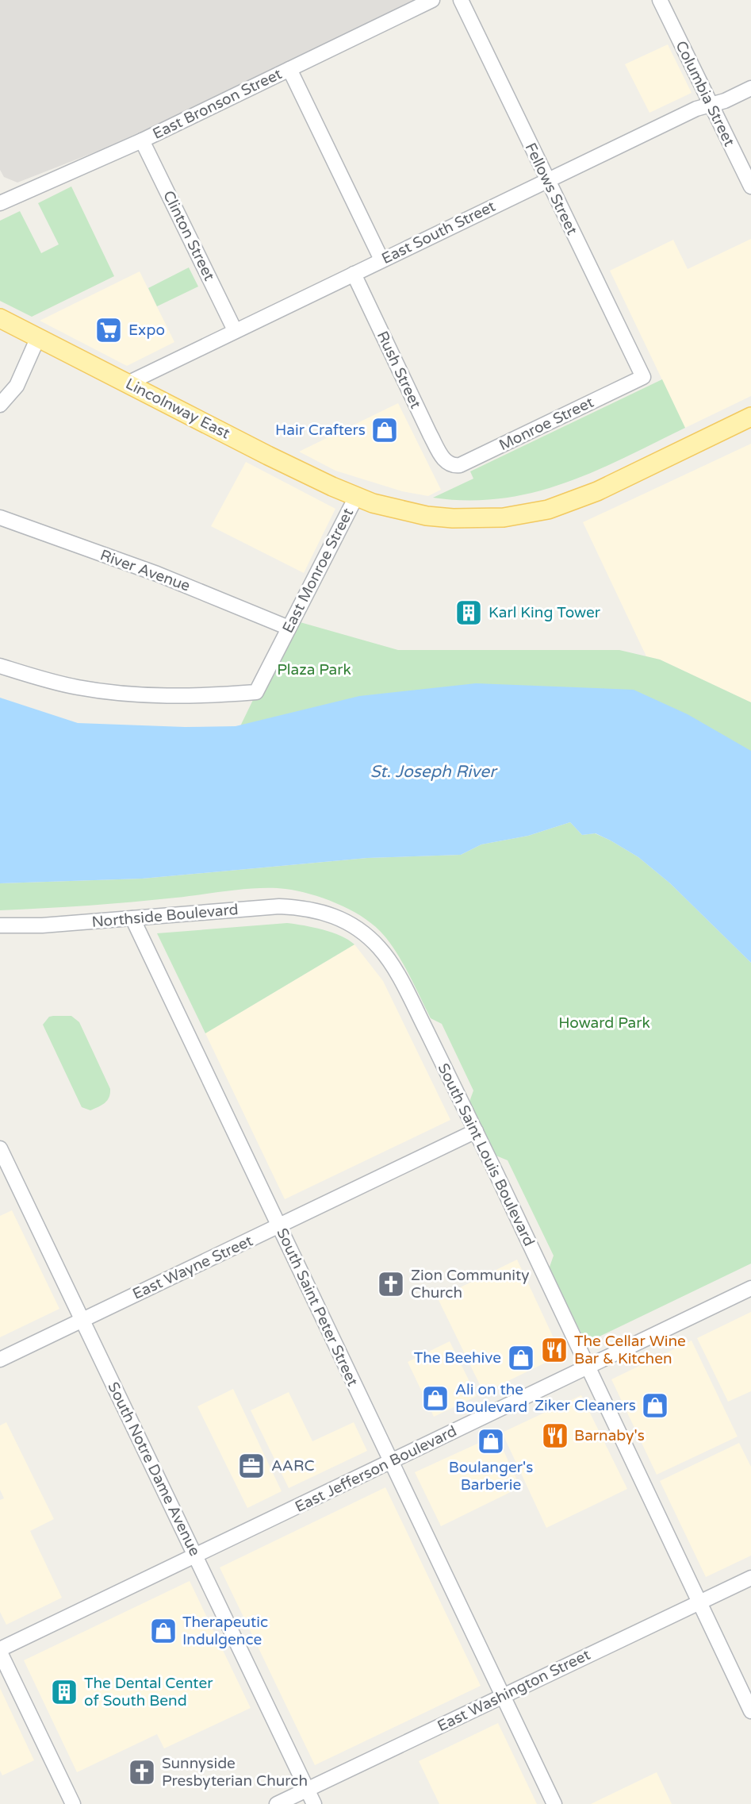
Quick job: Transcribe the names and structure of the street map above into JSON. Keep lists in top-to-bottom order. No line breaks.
{"streets":{"main road":["Lincolnway East","East Monroe Street"],"street":["Columbia Street","East Bronson Street","Fellows Street","East South Street","Clinton Street","Rush Street","Monroe Street","River Avenue","Northside Boulevard","South Saint Louis Boulevard","East Wayne Street","South Saint Peter Street","South Notre Dame Avenue","East Jefferson Boulevard","East Washington Street"]},"crossings":[["Columbia Street","East South Street"],["East Bronson Street","Clinton Street"],["Fellows Street","East South Street"],["Fellows Street","Monroe Street"],["East South Street","Clinton Street"],["East South Street","Rush Street"],["East South Street","Lincolnway East"],["Rush Street","Monroe Street"],["Lincolnway East","East Monroe Street"],["River Avenue","East Monroe Street"],["Northside Boulevard","South Saint Louis Boulevard"],["Northside Boulevard","South Saint Peter Street"],["South Saint Louis Boulevard","East Wayne Street"],["South Saint Louis Boulevard","East Jefferson Boulevard"],["South Saint Louis Boulevard","East Washington Street"],["East Wayne Street","South Saint Peter Street"],["East Wayne Street","South Notre Dame Avenue"],["South Saint Peter Street","East Jefferson Boulevard"],["South Saint Peter Street","East Washington Street"],["South Notre Dame Avenue","East Jefferson Boulevard"],["South Notre Dame Avenue","East Washington Street"]],"water":["St. Joseph River"],"parks":["Plaza Park","Howard Park"],"places":{"supermarket":["Expo"],"shop":["Hair Crafters","The Beehive","Ali on the Boulevard","Ziker Cleaners","Boulanger's Barberie","Therapeutic Indulgence"],"building":["Karl King Tower","The Dental Center of South Bend"],"church":["Zion Community Church","Sunnyside Presbyterian Church"],"restaurant":["The Cellar Wine Bar & Kitchen","Barnaby's"],"office":["AARC"]}}
